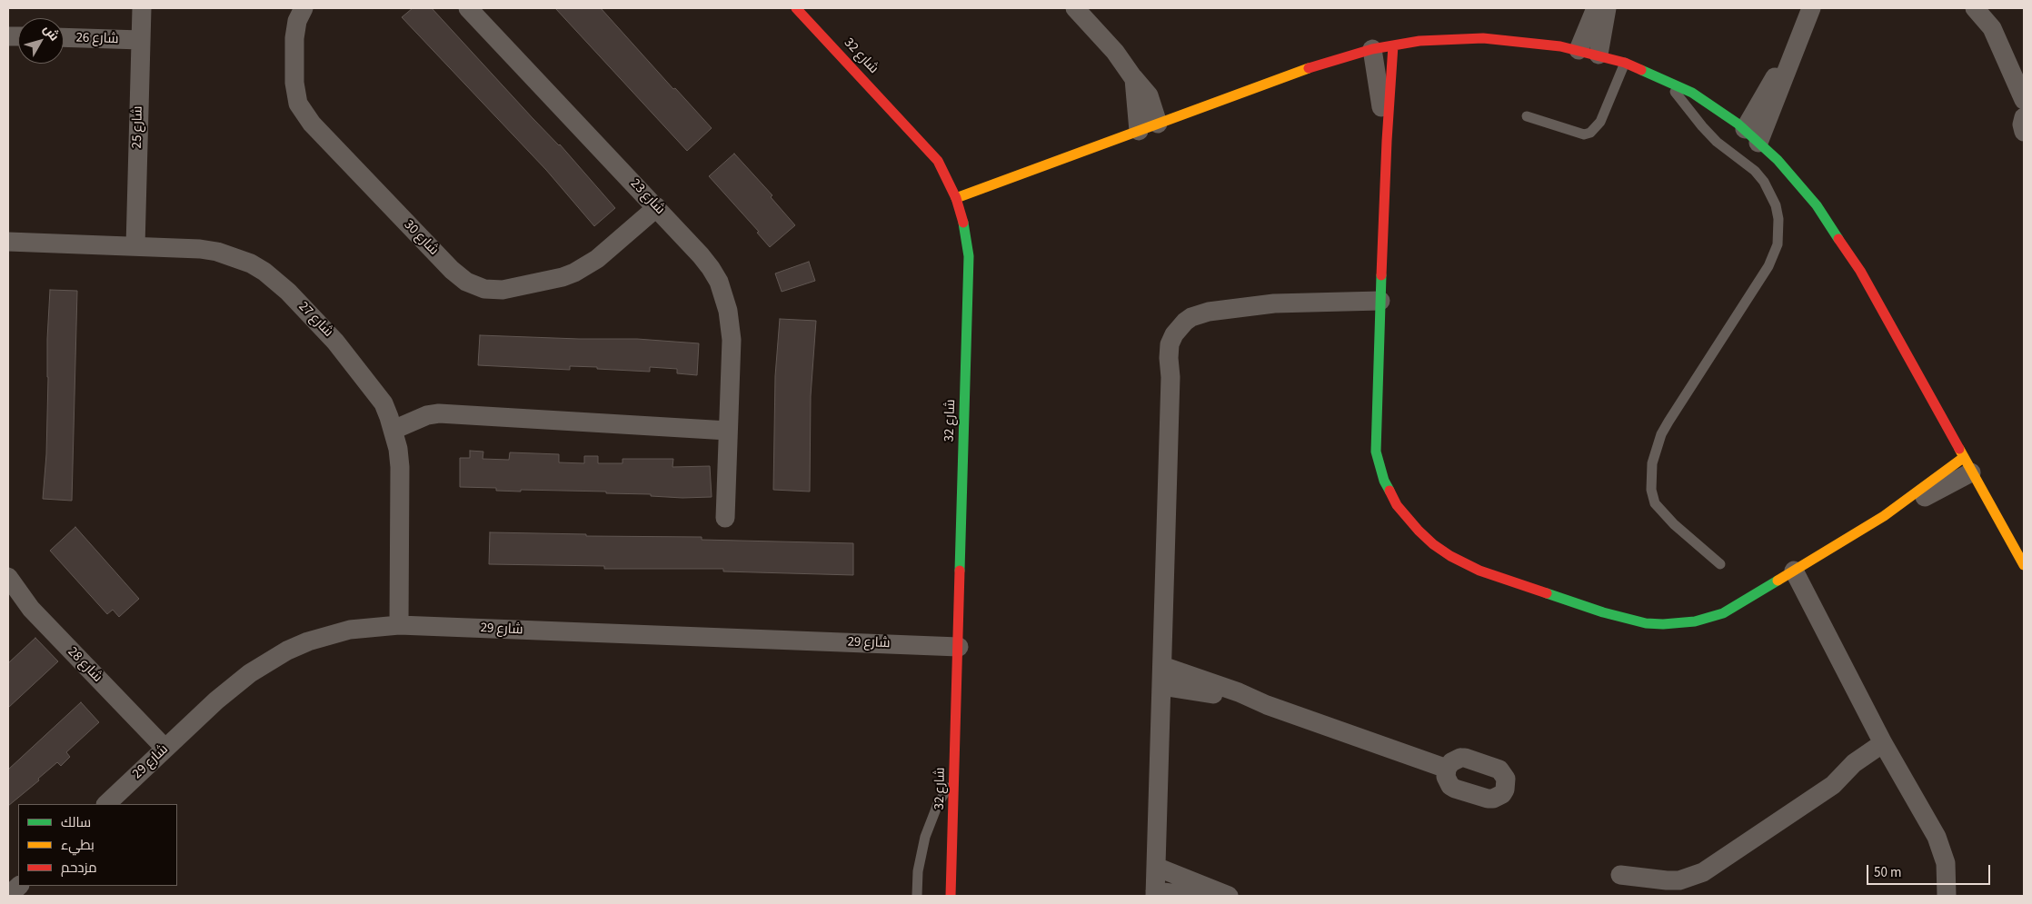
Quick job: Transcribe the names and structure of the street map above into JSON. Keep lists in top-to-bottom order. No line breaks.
{"streets":{"street":["شارع 26","شارع 32","شارع 25","شارع 23","شارع 30","شارع 27","شارع 29","شارع 28"]},"crossings":[["شارع 26","شارع 25"],["شارع 32","شارع 29"],["شارع 25","شارع 27"],["شارع 23","شارع 30"],["شارع 27","شارع 29"],["شارع 29","شارع 28"]],"legend":["سالك","بطيء","مزدحم"],"scale_bar":"50 m","north":"top right"}
